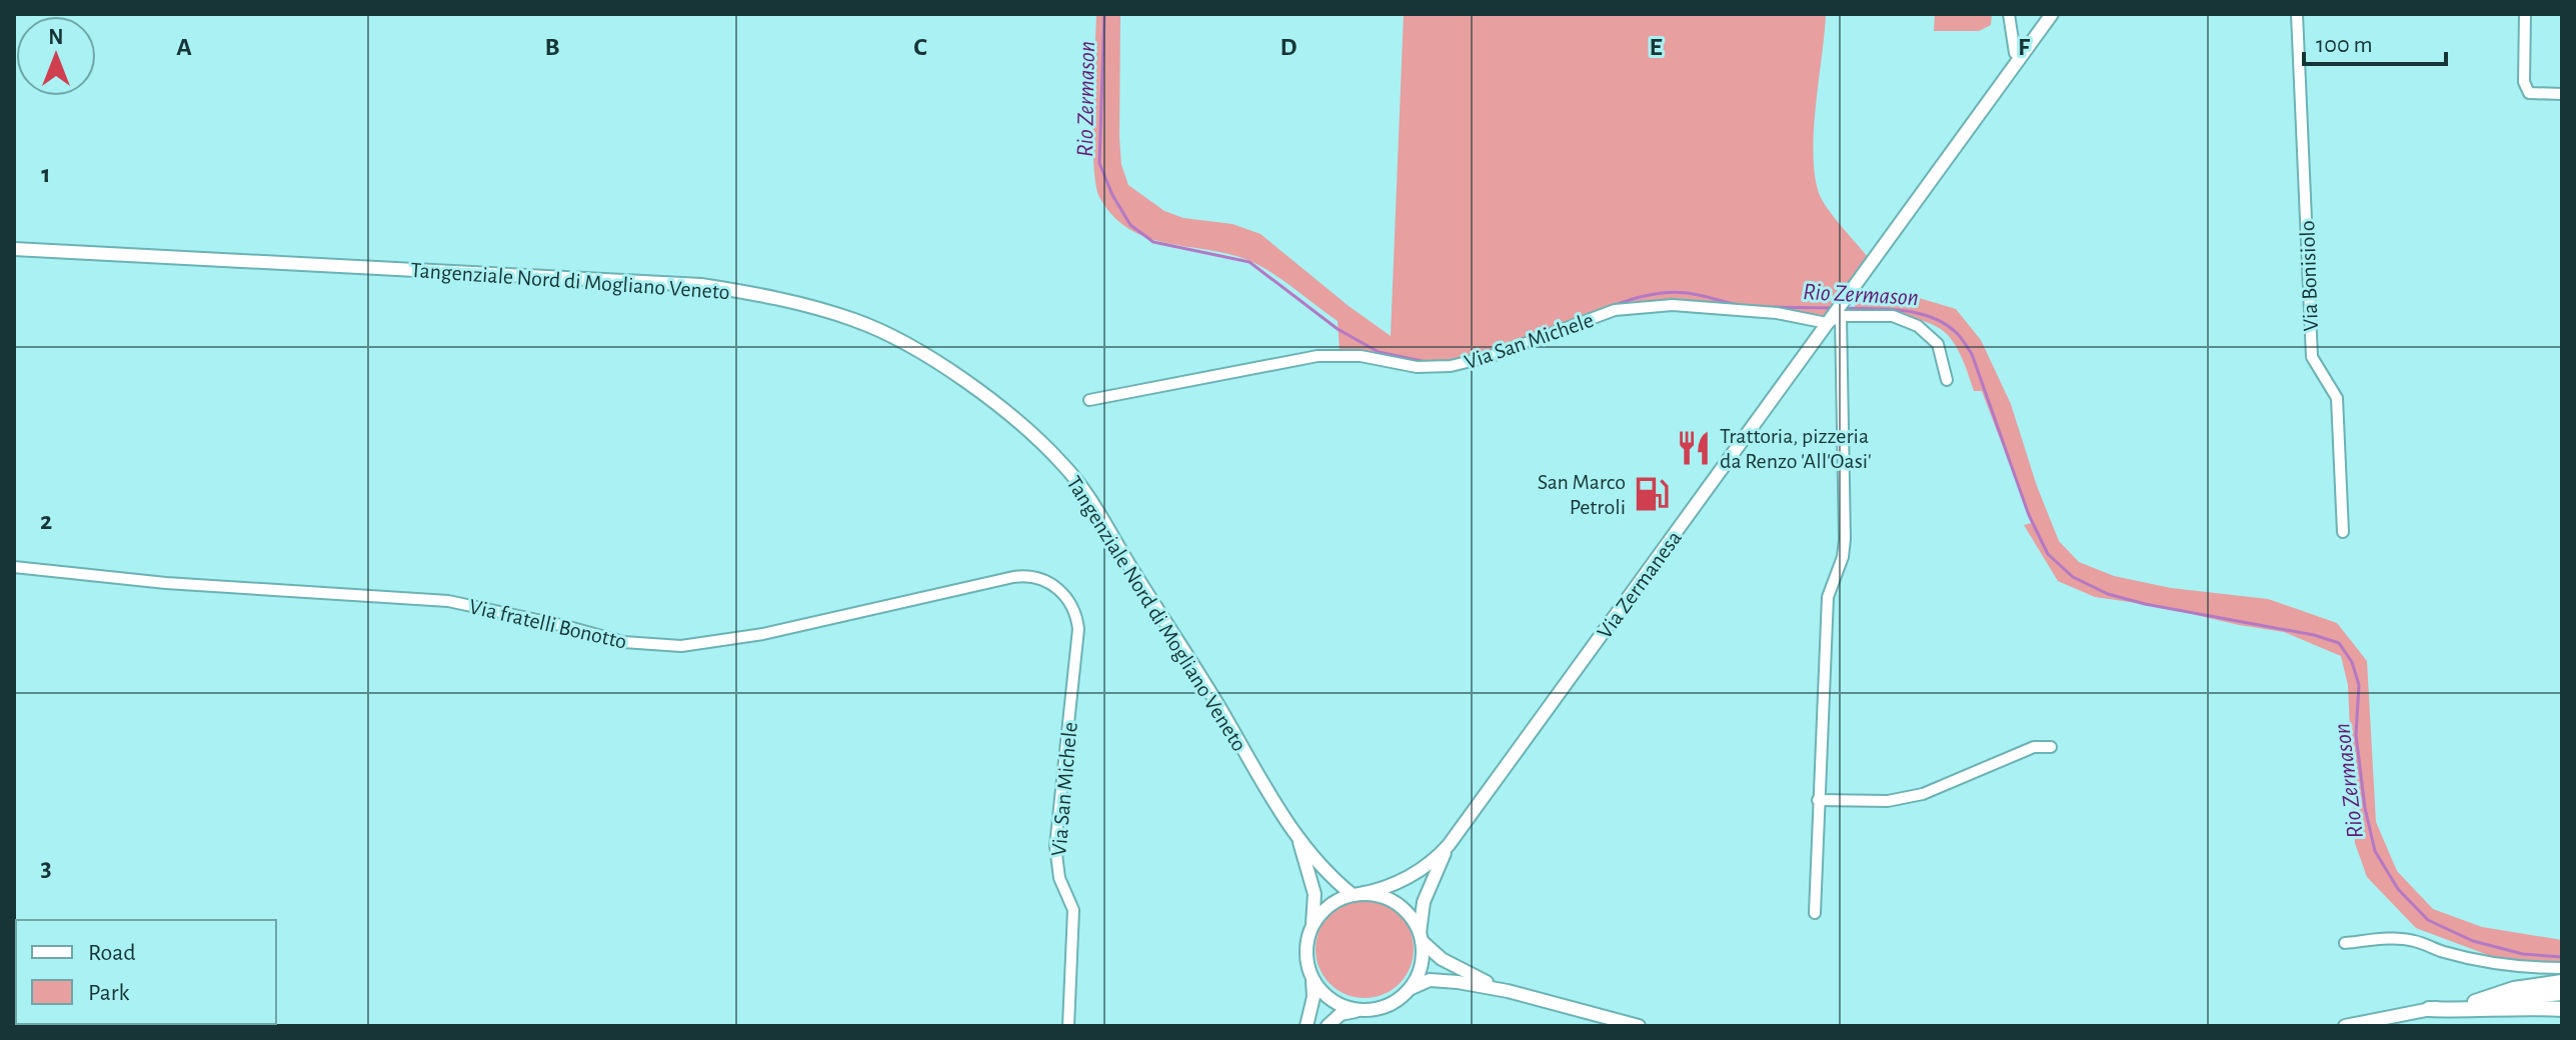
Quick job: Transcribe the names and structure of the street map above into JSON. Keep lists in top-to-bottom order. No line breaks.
{"streets":{"main road":["Tangenziale Nord di Mogliano Veneto","Via Zermanesa"],"street":["Via Bonisiolo","Via San Michele","Via fratelli Bonotto"]},"crossings":[["Tangenziale Nord di Mogliano Veneto","Via Zermanesa"],["Via San Michele","Via Zermanesa"],["Via San Michele","Via fratelli Bonotto"]],"water":["Rio Zermason"],"places":{"restaurant":["Trattoria, pizzeria da Renzo 'All'Oasi'"],"fuel station":["San Marco Petroli"]},"legend":["Road","Park"],"scale_bar":"100 m","north":"top","grid":{"columns":["A","B","C","D","E","F"],"rows":["1","2","3"]}}
